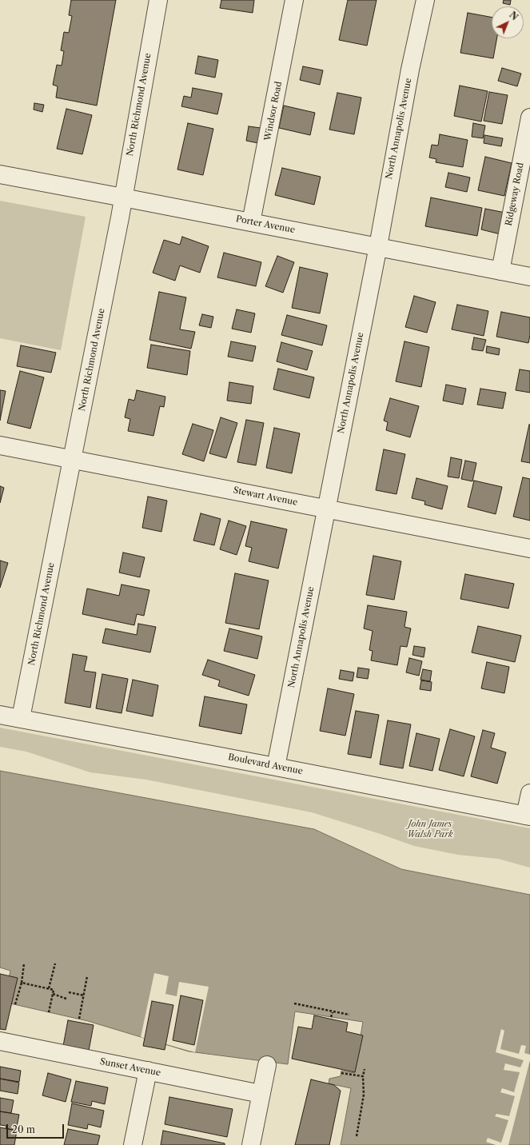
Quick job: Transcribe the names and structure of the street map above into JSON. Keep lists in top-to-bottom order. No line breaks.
{"streets":{"street":["North Richmond Avenue","Windsor Road","North Annapolis Avenue","Ridgeway Road","Porter Avenue","Stewart Avenue","Boulevard Avenue","Sunset Avenue"]},"crossings":[["North Richmond Avenue","Porter Avenue"],["North Richmond Avenue","Stewart Avenue"],["North Richmond Avenue","Boulevard Avenue"],["Windsor Road","Porter Avenue"],["North Annapolis Avenue","Porter Avenue"],["North Annapolis Avenue","Stewart Avenue"],["North Annapolis Avenue","Boulevard Avenue"],["Ridgeway Road","Porter Avenue"]],"parks":["John James Walsh Park"],"scale_bar":"20 m","north":"top right"}
